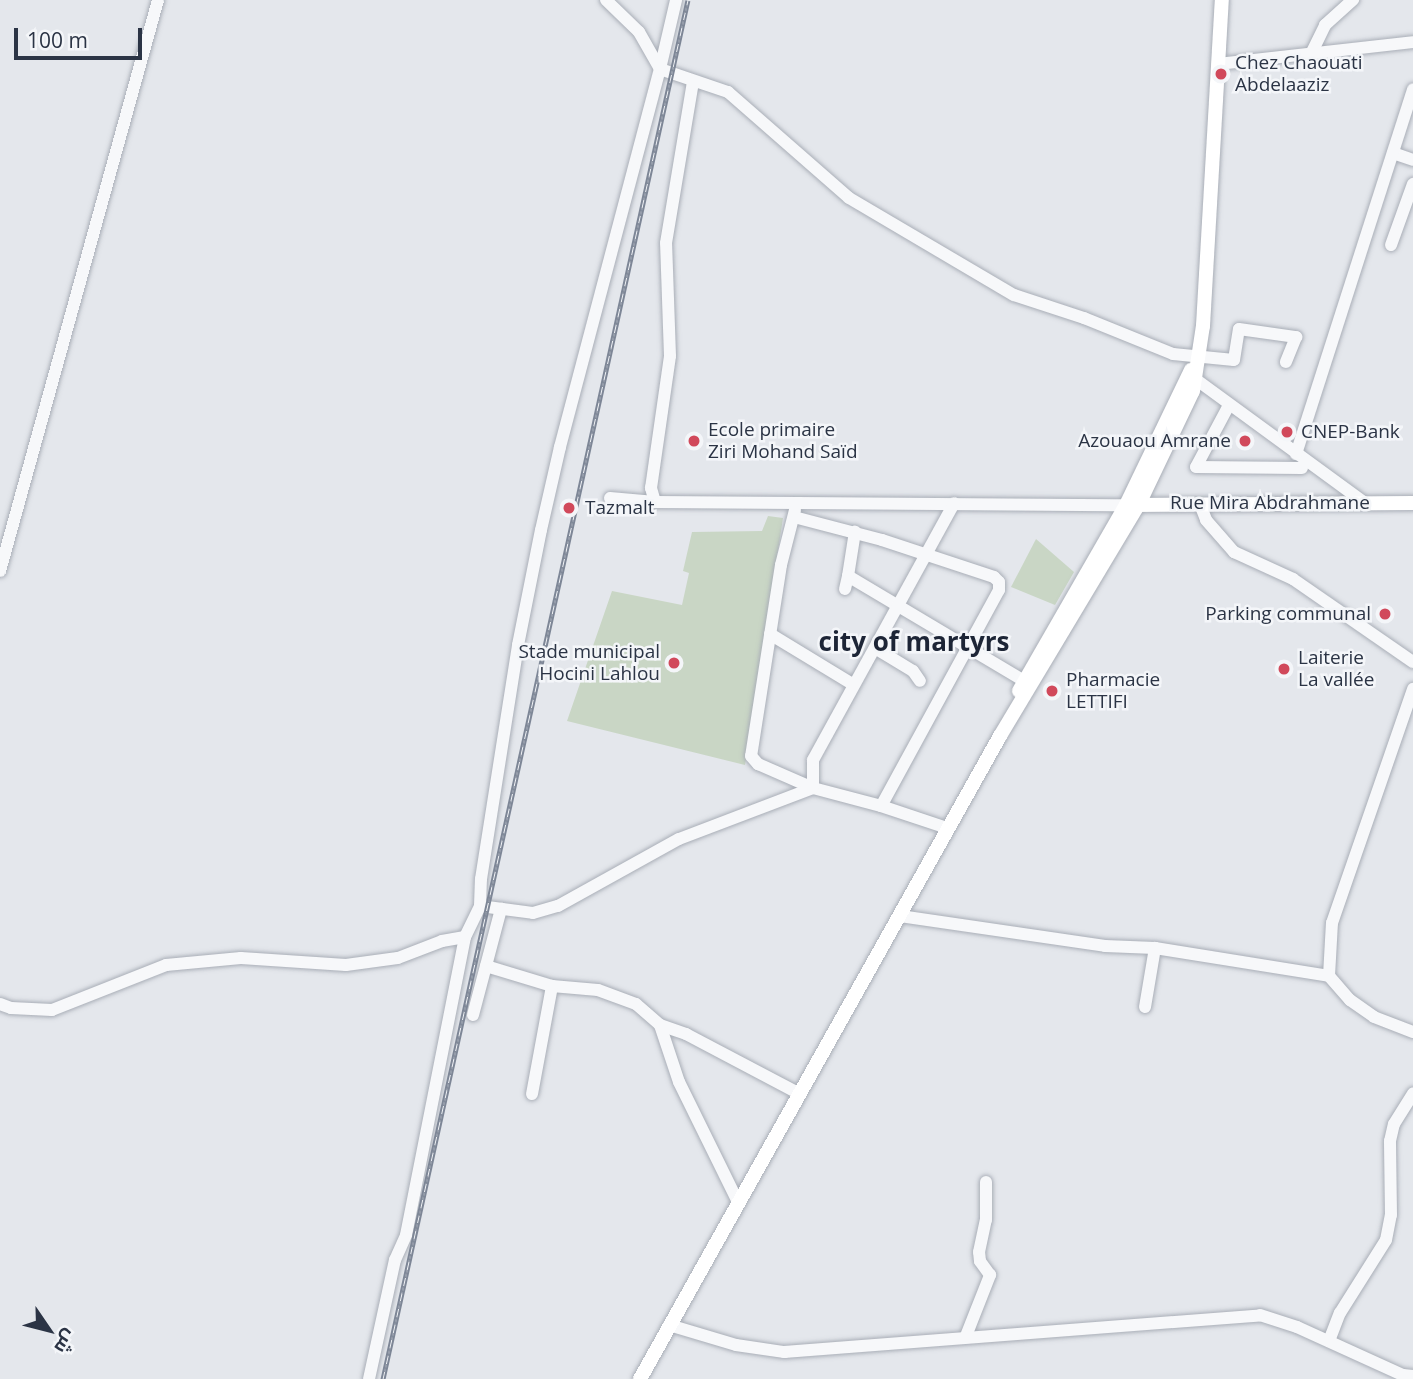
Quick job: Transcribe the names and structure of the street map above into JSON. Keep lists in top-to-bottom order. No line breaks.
{"streets":{"main road":["Rue Mira Abdrahmane"]},"districts":["city of martyrs"],"places":["Chez Chaouati Abdelaaziz","CNEP-Bank","Ecole primaire Ziri Mohand Saïd","Azouaou Amrane","Tazmalt","Parking communal","Stade municipal Hocini Lahlou","Laiterie La vallée","Pharmacie LETTIFI"],"scale_bar":"100 m","north":"bottom right"}
